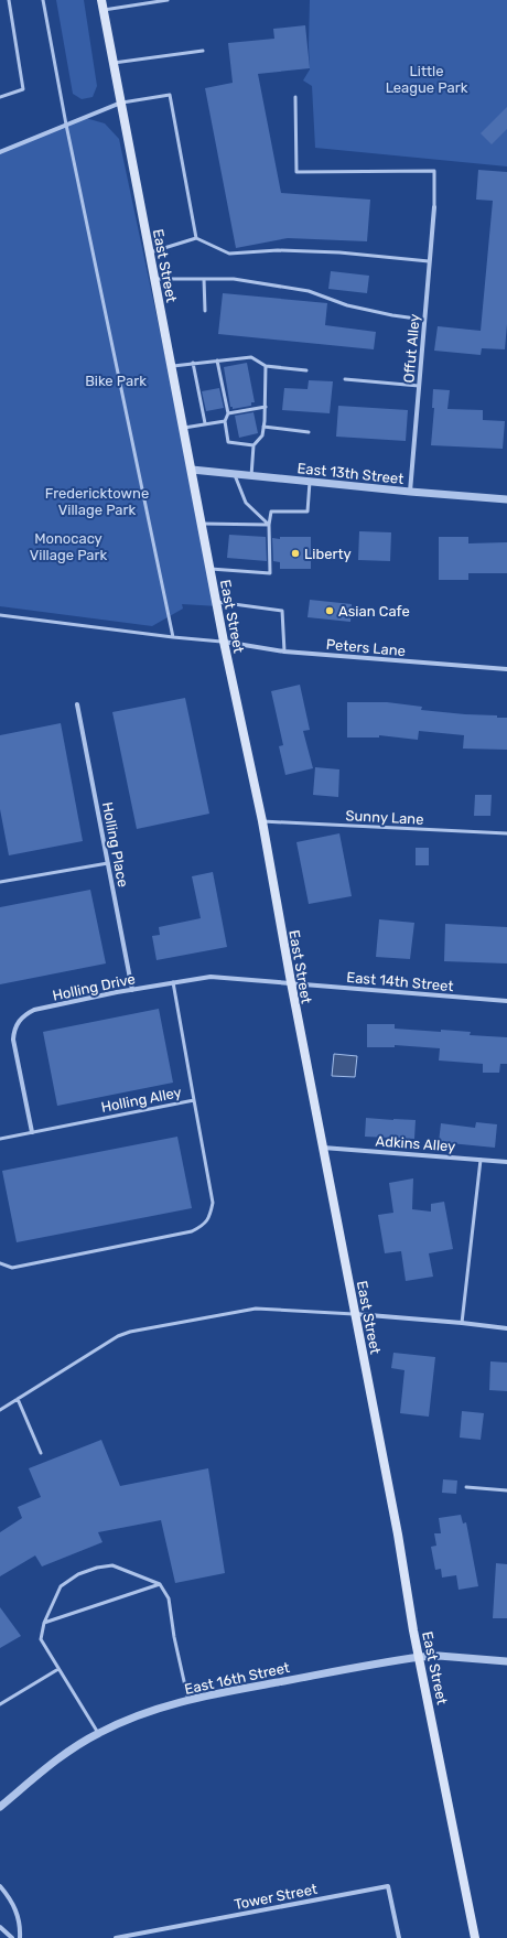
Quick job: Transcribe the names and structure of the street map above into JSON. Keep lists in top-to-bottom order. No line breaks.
{"streets":{"main road":["East Street"],"street":["Offut Alley","East 13th Street","Peters Lane","Holling Place","East 14th Street","Holling Drive","Adkins Alley","East 16th Street","Tower Street"],"lane":["Sunny Lane","Holling Alley"]},"crossings":[["East Street","East 13th Street"],["East Street","Peters Lane"],["East Street","Sunny Lane"],["East Street","East 14th Street"],["East Street","Holling Drive"],["East Street","Adkins Alley"],["East Street","East 16th Street"],["Offut Alley","East 13th Street"],["Holling Place","Holling Drive"],["East 14th Street","Holling Drive"],["Holling Drive","Holling Alley"]],"parks":["Little League Park","Bike Park","Fredericktowne Village Park","Monocacy Village Park"],"places":["Liberty","Asian Cafe"]}
